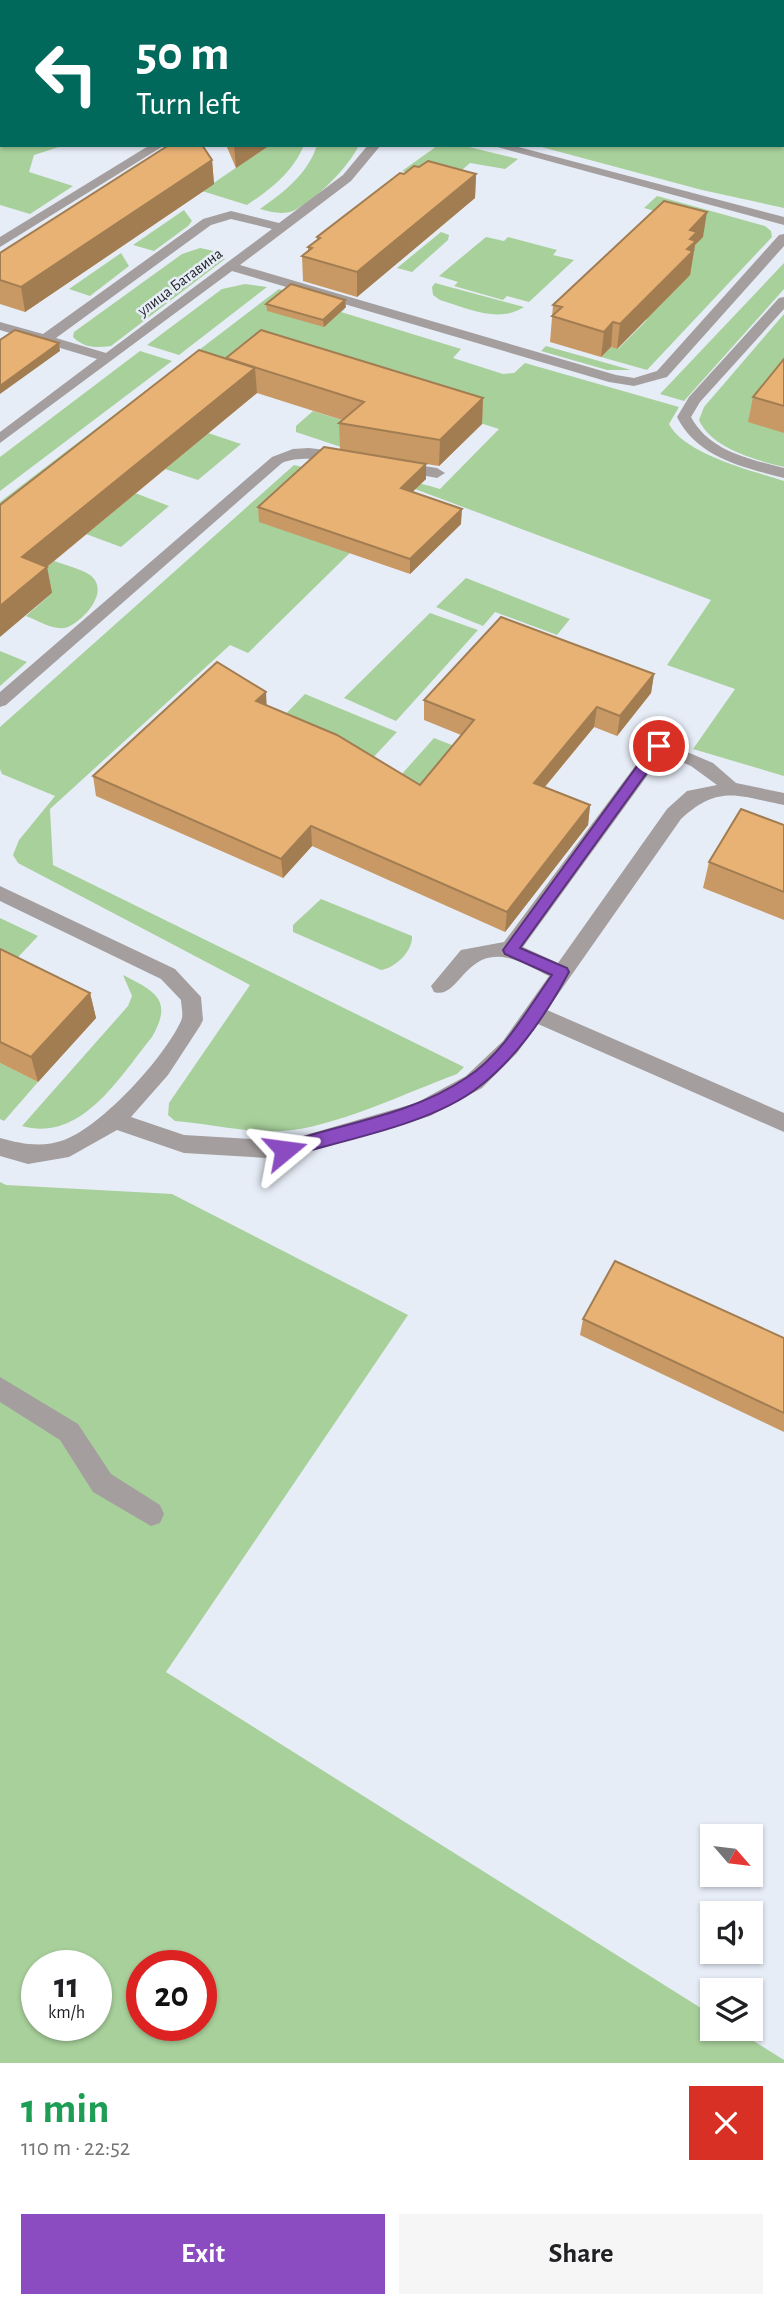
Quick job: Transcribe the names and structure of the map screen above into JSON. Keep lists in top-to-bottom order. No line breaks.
{"streets":{"street":["улица Батавина"]},"north":"bottom right","page":{"turn":["50 m","Turn left"],"speed":"11 km/h","limit":"20","heading":["1 min","110 m · 22:52"],"buttons":["Exit","Share"]}}
